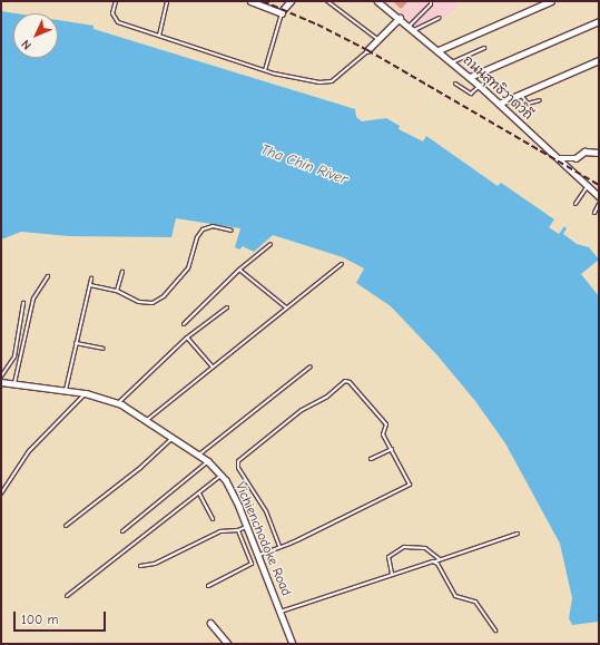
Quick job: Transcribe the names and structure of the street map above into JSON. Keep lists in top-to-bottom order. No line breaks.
{"streets":{"street":["ถนนสุทธิวาตวิถี","Vichienchodoke Road"]},"water":["Tha Chin River"],"scale_bar":"100 m","north":"bottom left"}
